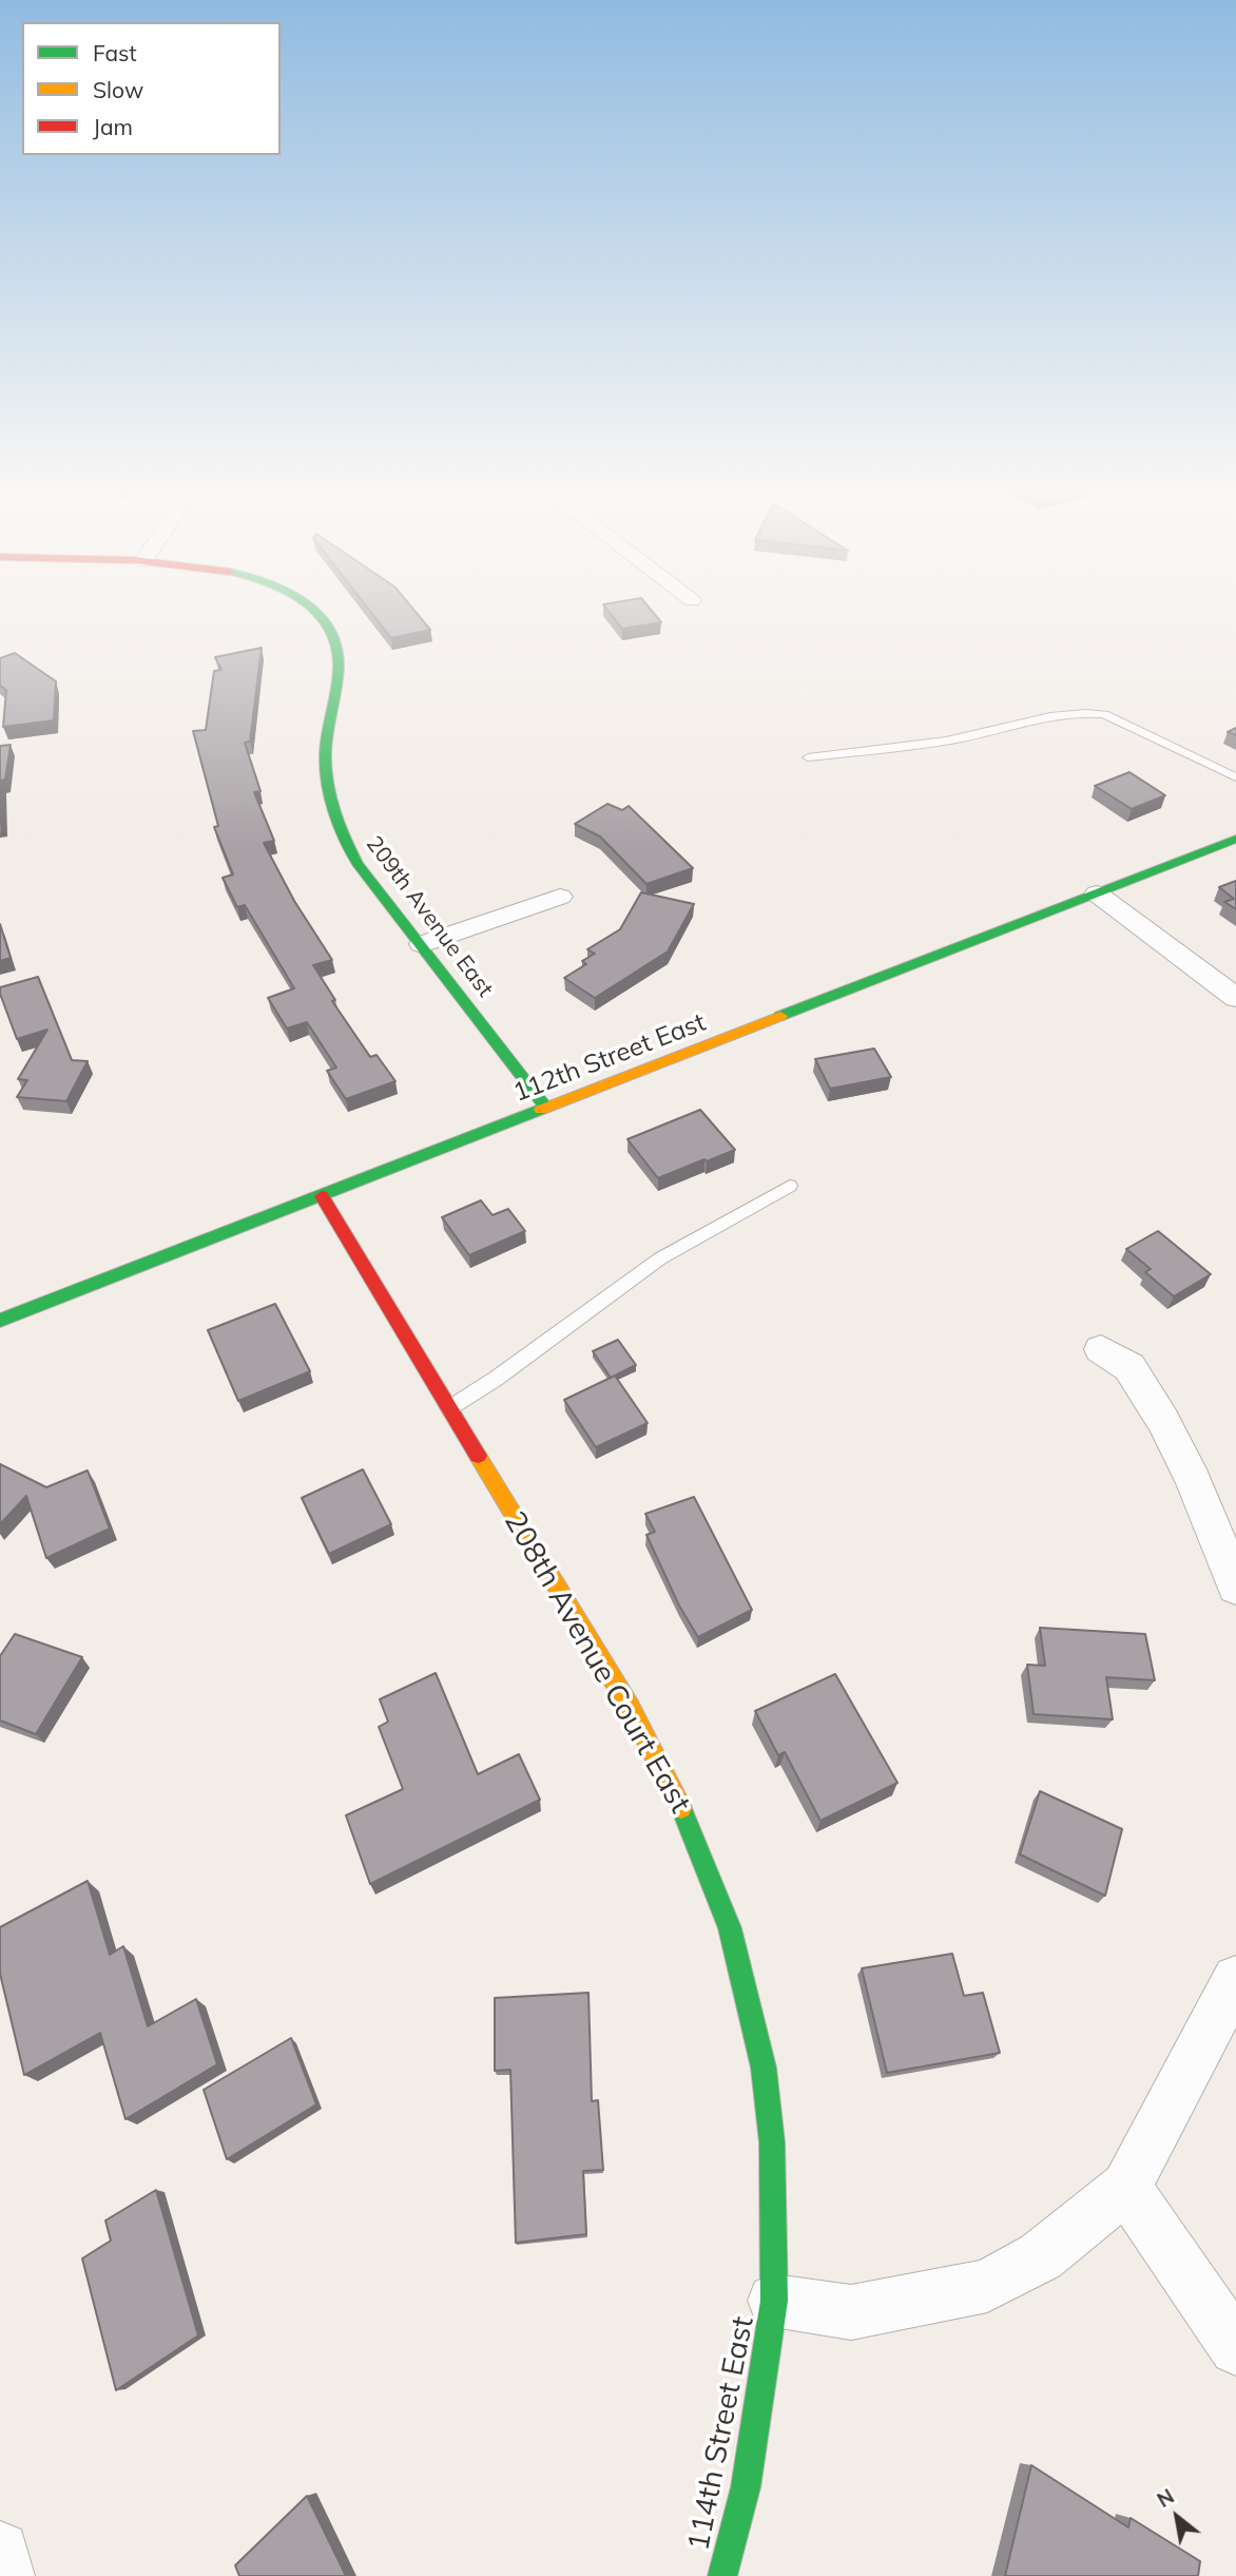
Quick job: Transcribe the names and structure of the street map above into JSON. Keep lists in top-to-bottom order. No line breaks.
{"streets":{"street":["209th Avenue East","112th Street East","208th Avenue Court East","114th Street East"]},"crossings":[["209th Avenue East","112th Street East"],["112th Street East","208th Avenue Court East"],["208th Avenue Court East","114th Street East"]],"legend":["Fast","Slow","Jam"],"north":"top left"}
